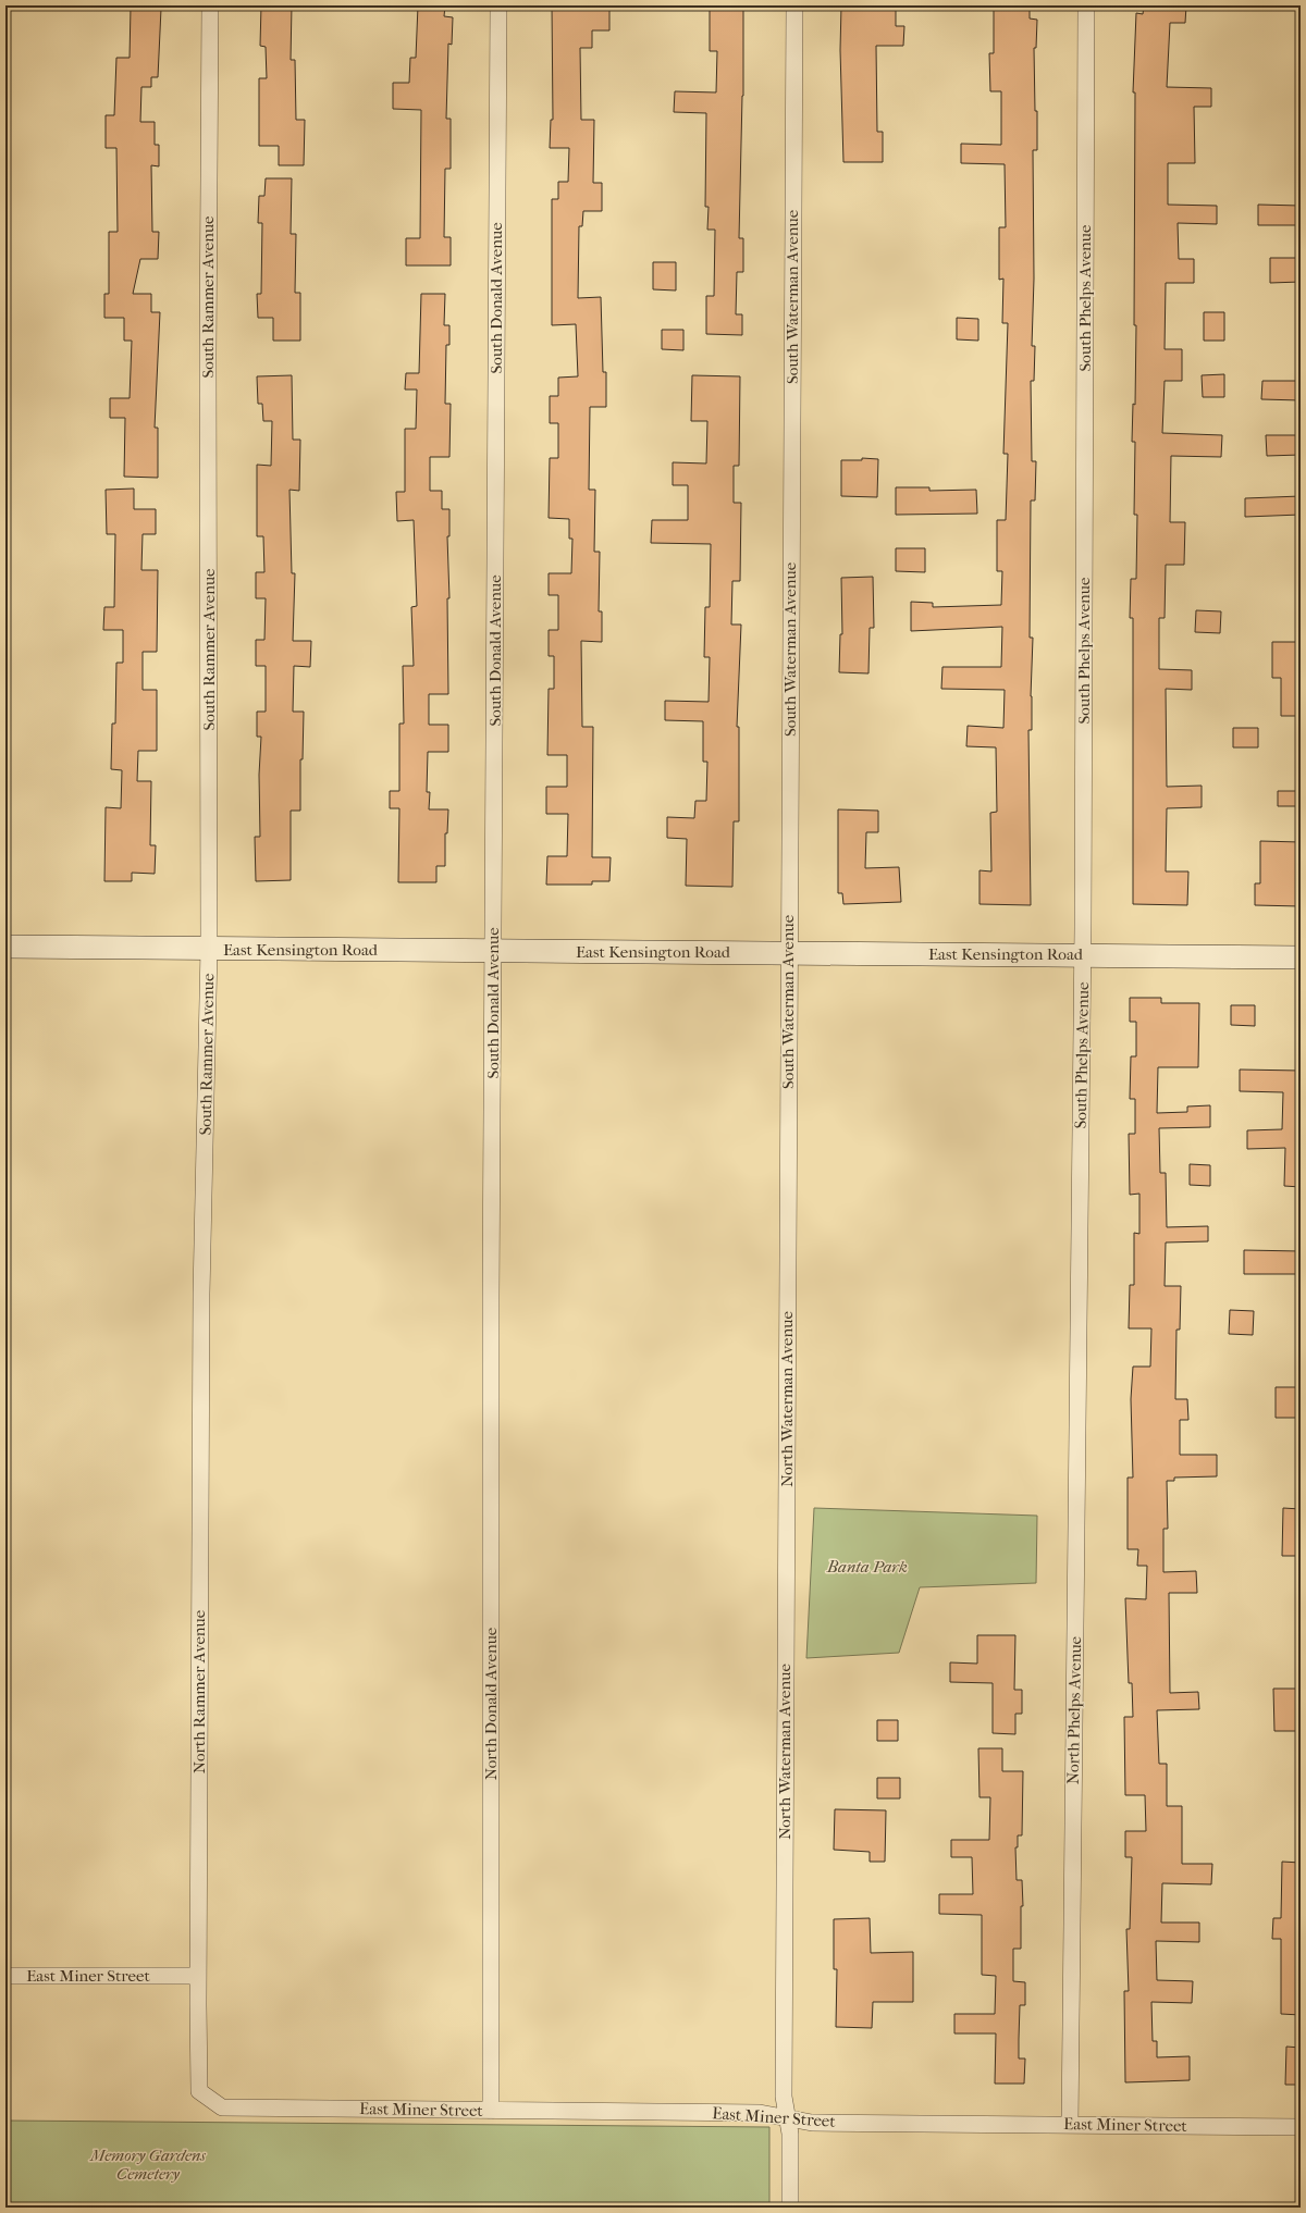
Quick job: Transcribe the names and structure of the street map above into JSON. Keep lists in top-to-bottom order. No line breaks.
{"streets":{"main road":["East Kensington Road"],"street":["South Rammer Avenue","South Waterman Avenue","South Donald Avenue","South Phelps Avenue","North Waterman Avenue","North Rammer Avenue","North Donald Avenue","North Phelps Avenue","East Miner Street"]},"crossings":[["South Rammer Avenue","East Kensington Road"],["South Rammer Avenue","North Rammer Avenue"],["South Waterman Avenue","East Kensington Road"],["South Waterman Avenue","North Waterman Avenue"],["South Donald Avenue","East Kensington Road"],["South Donald Avenue","North Donald Avenue"],["South Phelps Avenue","East Kensington Road"],["South Phelps Avenue","North Phelps Avenue"],["North Waterman Avenue","East Miner Street"],["North Rammer Avenue","East Miner Street"],["North Donald Avenue","East Miner Street"],["North Phelps Avenue","East Miner Street"]],"parks":["Banta Park","Memory Gardens Cemetery"]}
